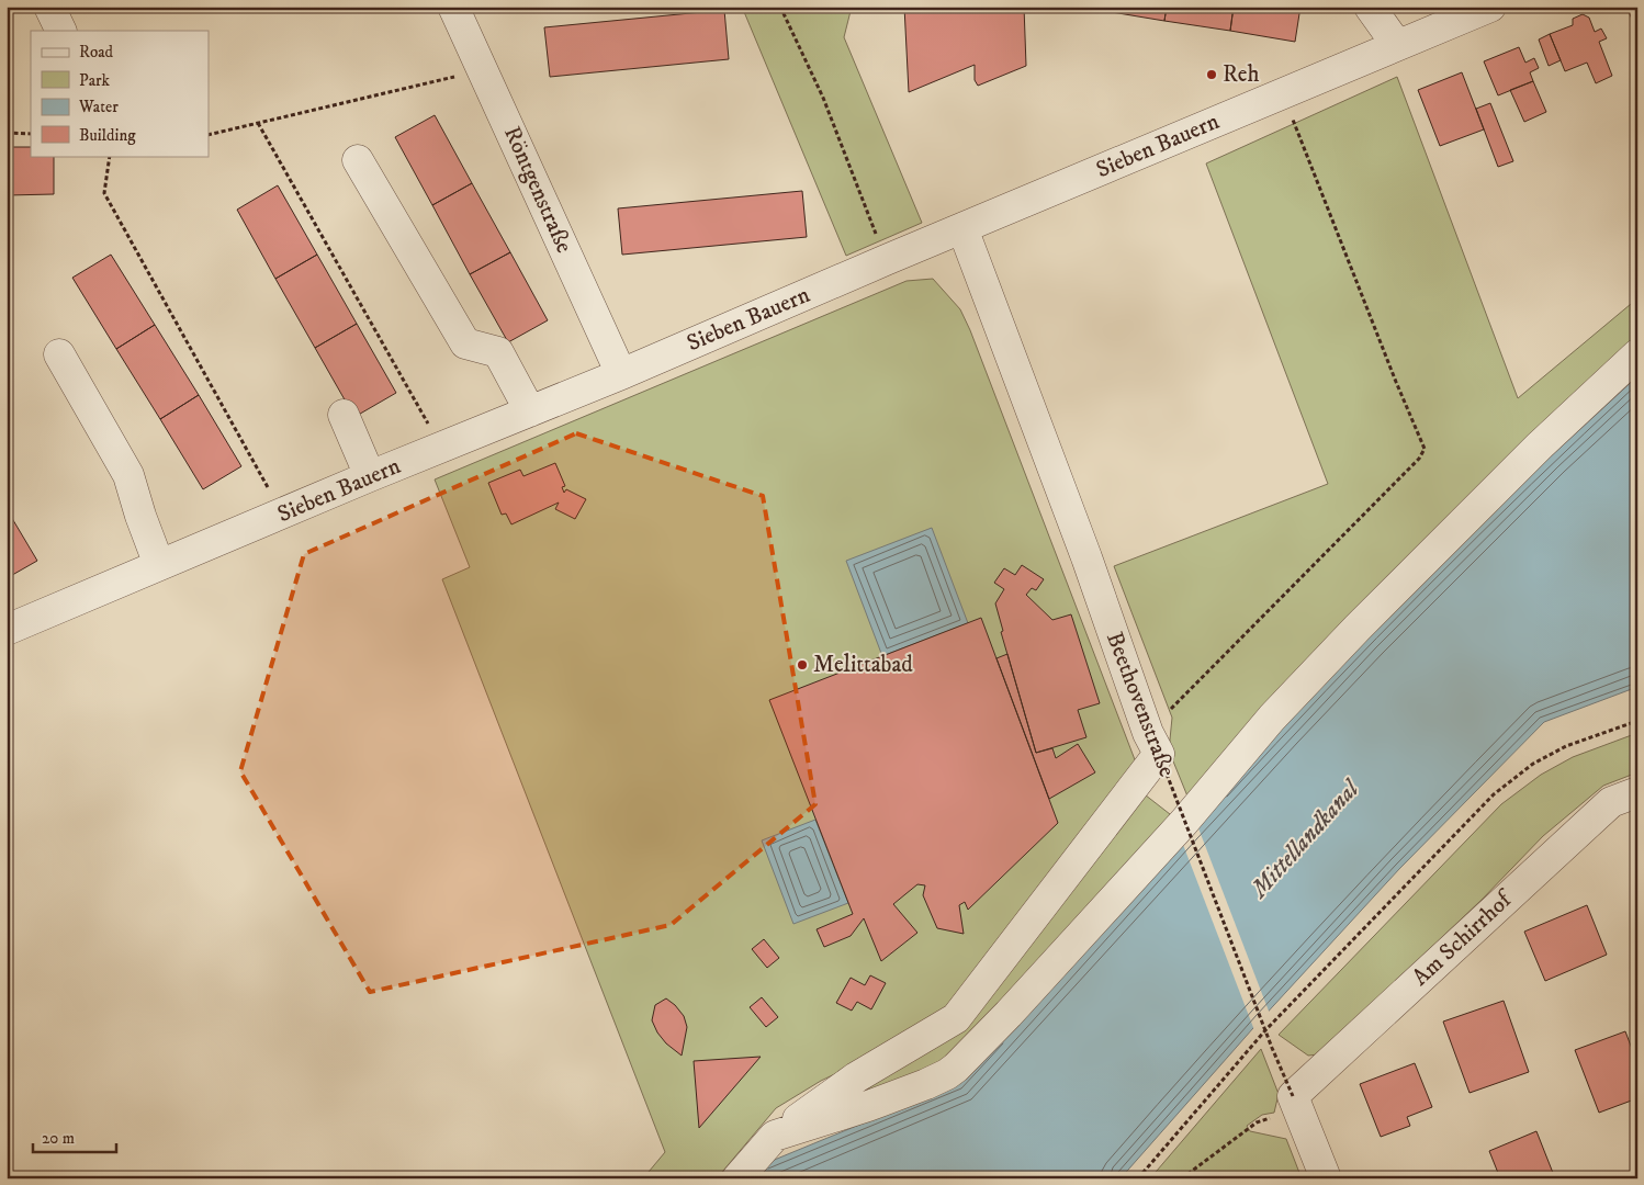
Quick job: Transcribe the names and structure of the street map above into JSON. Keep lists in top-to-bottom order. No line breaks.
{"streets":{"street":["Sieben Bauern","Röntgenstraße","Beethovenstraße","Am Schirrhof"]},"crossings":[["Sieben Bauern","Röntgenstraße"],["Sieben Bauern","Beethovenstraße"],["Beethovenstraße","Am Schirrhof"]],"water":["Mittellandkanal"],"places":["Reh","Melittabad"],"legend":["Road","Park","Water","Building"],"scale_bar":"20 m"}
